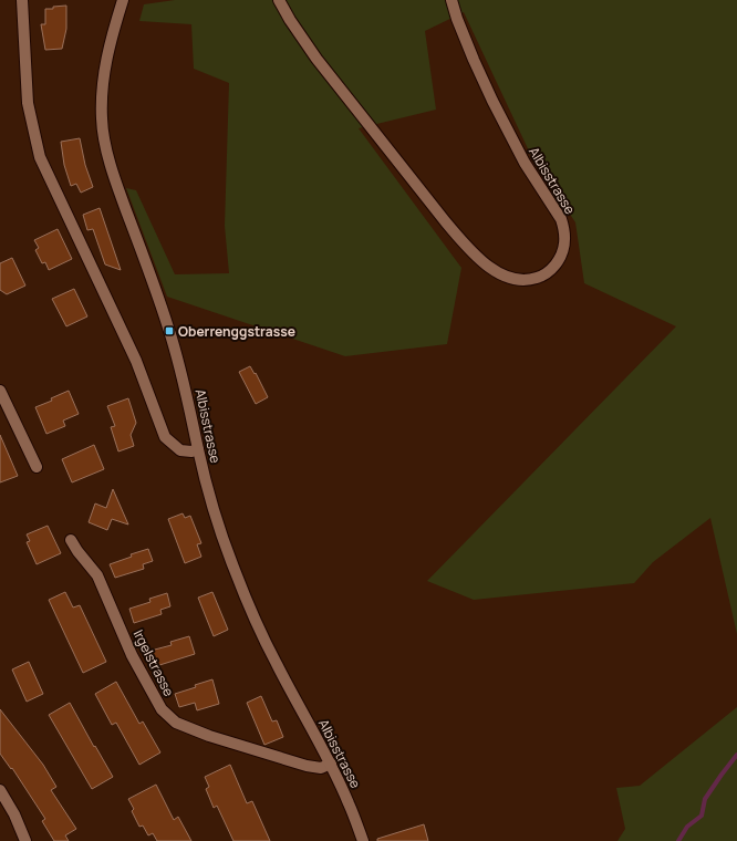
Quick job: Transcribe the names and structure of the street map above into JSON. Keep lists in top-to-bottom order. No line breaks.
{"streets":{"main road":["Albisstrasse","Irgelstrasse"]},"crossings":[["Albisstrasse","Irgelstrasse"]],"places":{"transit":["Oberrenggstrasse"]}}
